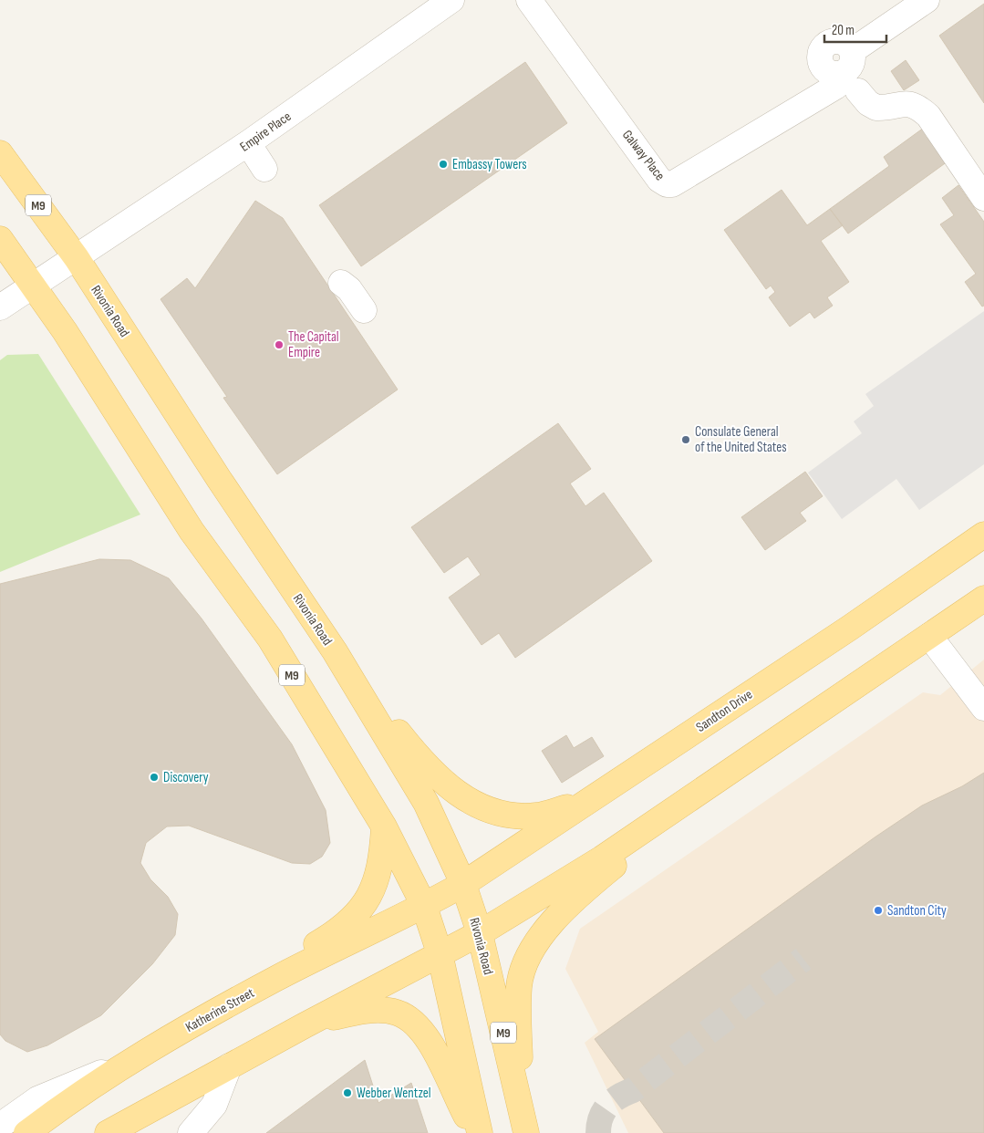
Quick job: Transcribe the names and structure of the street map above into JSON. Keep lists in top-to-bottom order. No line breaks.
{"streets":{"main road":["M9","Rivonia Road","Sandton Drive","Katherine Street"],"street":["Empire Place","Galway Place"]},"crossings":[["Empire Place","M9"],["Empire Place","Rivonia Road"],["M9","Katherine Street"],["Rivonia Road","Sandton Drive"],["Rivonia Road","Katherine Street"],["Sandton Drive","Katherine Street"]],"places":["Embassy Towers","The Capital Empire","Consulate General of the United States","Discovery","Sandton City","Webber Wentzel"],"scale_bar":"20 m"}
